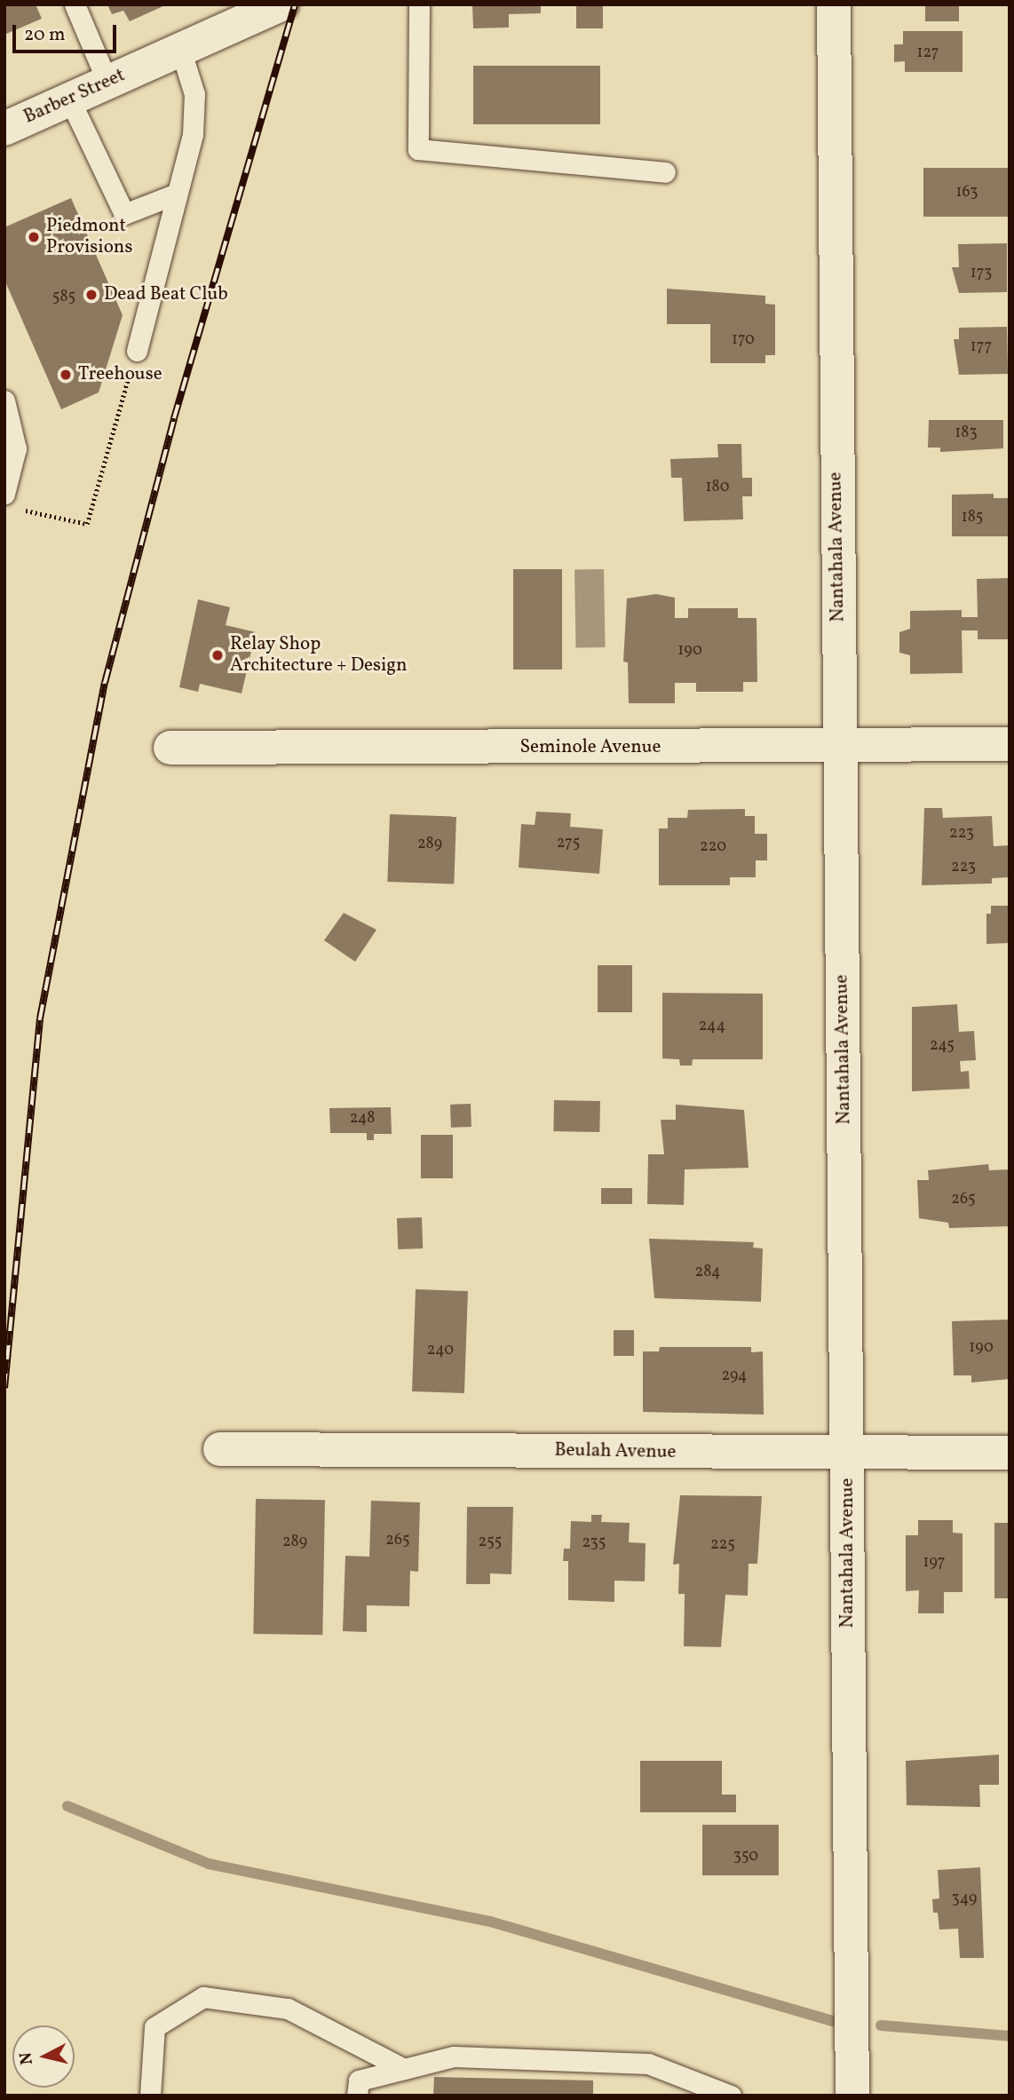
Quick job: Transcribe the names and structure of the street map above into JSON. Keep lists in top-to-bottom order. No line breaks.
{"streets":{"street":["Barber Street","Nantahala Avenue","Seminole Avenue","Beulah Avenue"]},"crossings":[["Nantahala Avenue","Seminole Avenue"],["Nantahala Avenue","Beulah Avenue"]],"places":["Piedmont Provisions","Dead Beat Club","Treehouse","Relay Shop Architecture + Design"],"house_numbers":["127","163","173","585","170","177","183","180","185","190","223","275","289","220","223","244","245","248","265","284","190","240","294","265","289","255","235","225","197","350","349"],"scale_bar":"20 m","north":"left"}
